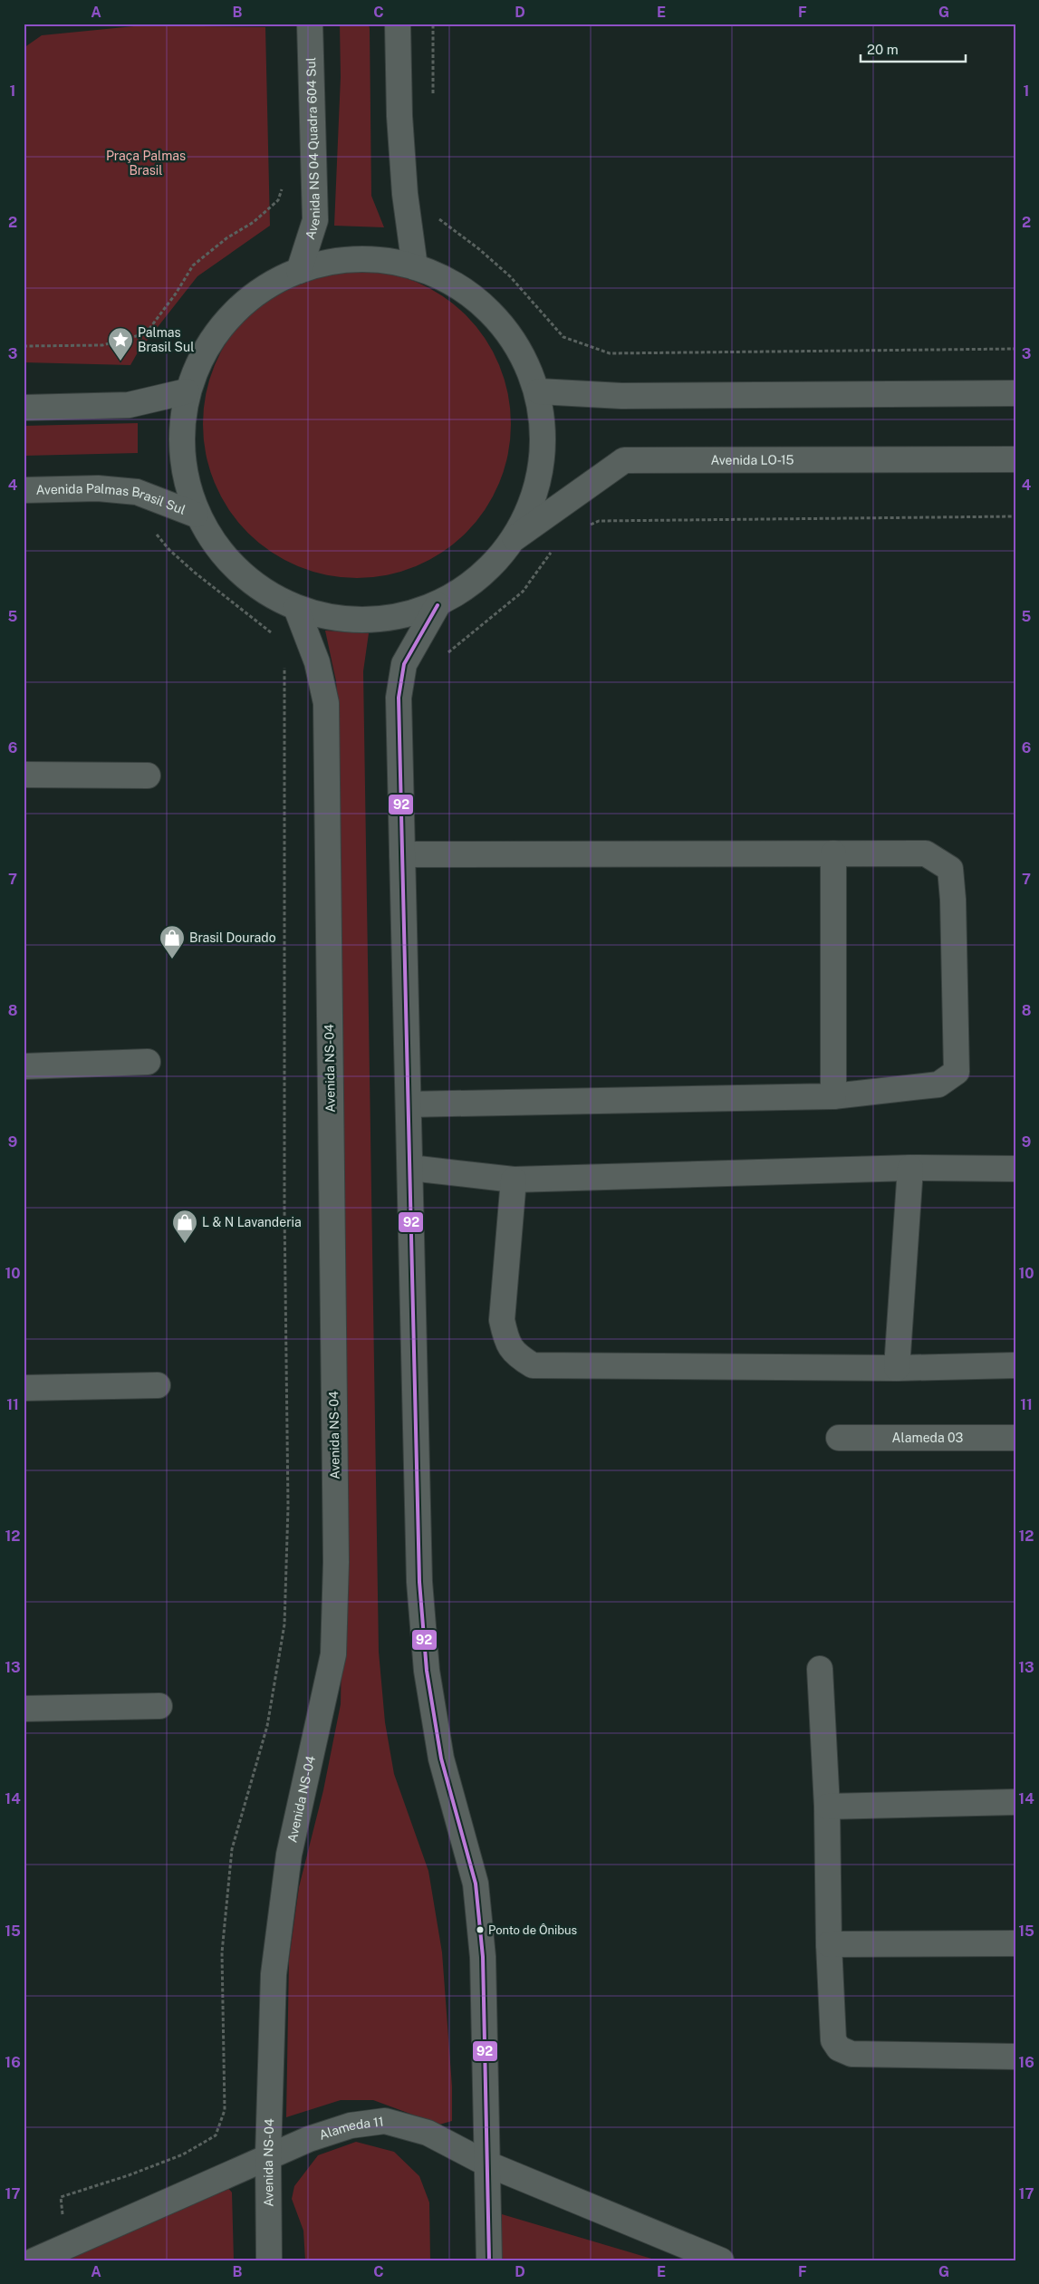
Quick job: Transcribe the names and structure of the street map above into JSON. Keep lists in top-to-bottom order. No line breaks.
{"streets":{"street":["Avenida NS 04 Quadra 604 Sul","Avenida LO-15","Avenida Palmas Brasil Sul","Avenida NS-04","Alameda 03","Alameda 11"]},"crossings":[["Avenida NS-04","Alameda 11"]],"parks":["Praça Palmas Brasil"],"places":{"place":["Palmas Brasil Sul"],"shop":["Brasil Dourado","L & N Lavanderia"],"other":["Ponto de Ônibus"]},"lines":["transit line 92"],"scale_bar":"20 m","grid":{"columns":["A","B","C","D","E","F","G"],"rows":["1","2","3","4","5","6","7","8","9","10","11","12","13","14","15","16","17"]}}
